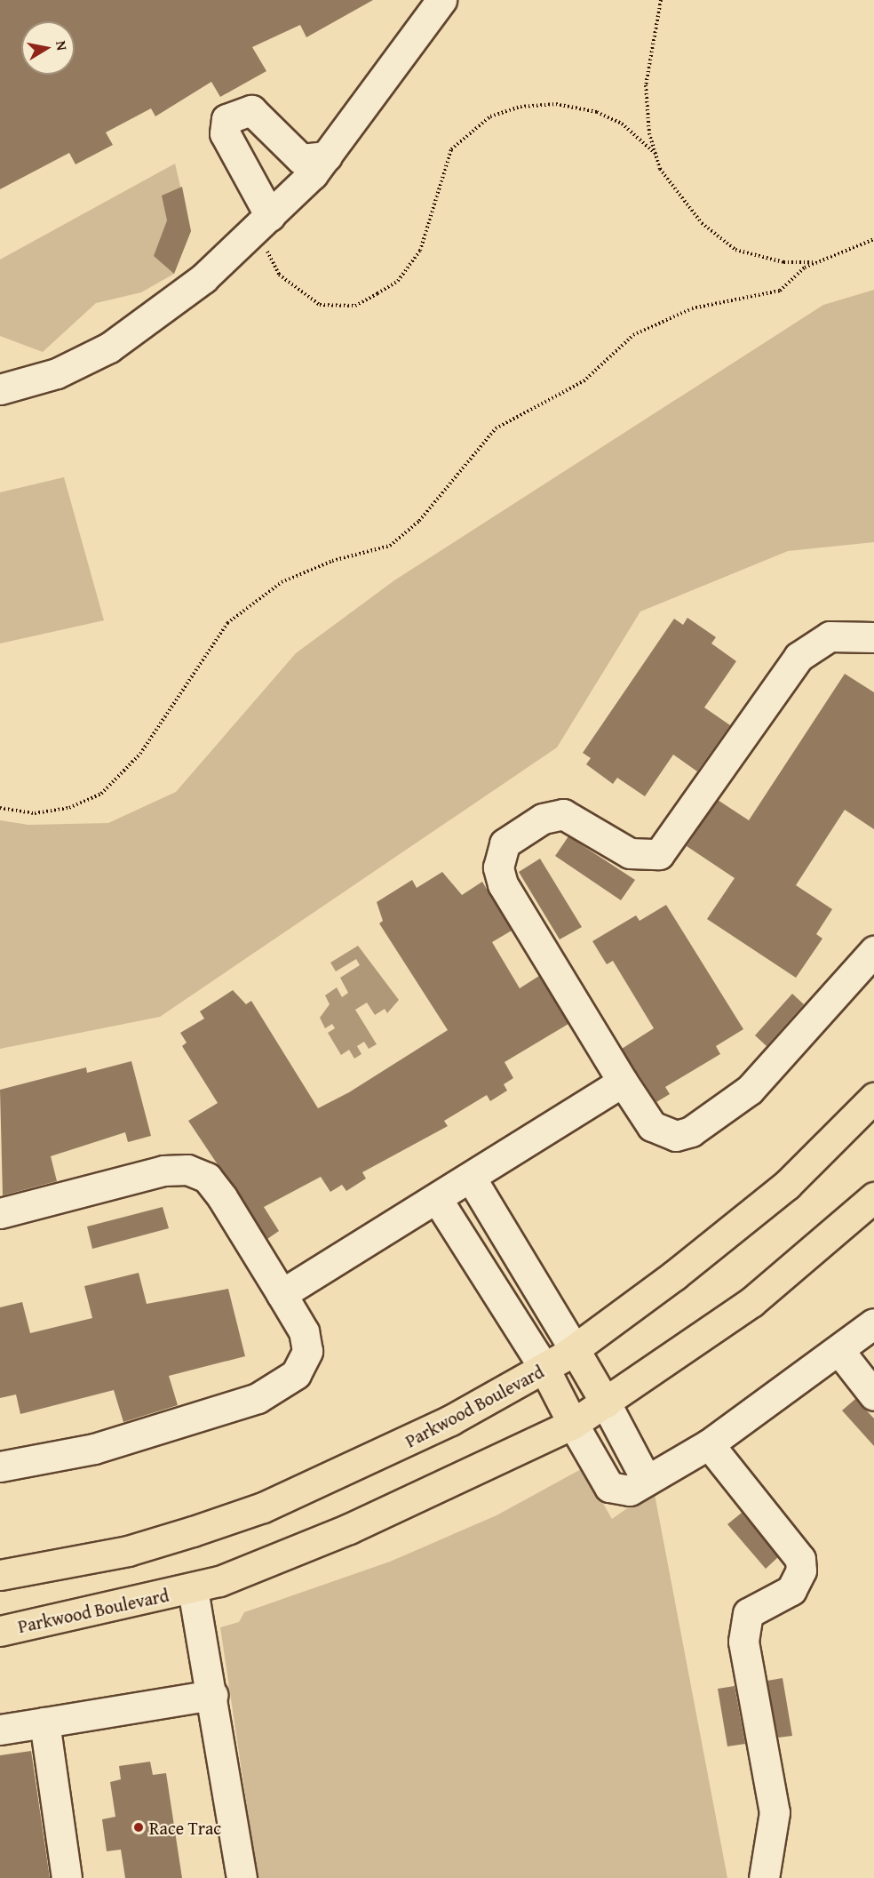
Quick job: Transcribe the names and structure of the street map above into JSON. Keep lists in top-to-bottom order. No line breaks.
{"streets":{"main road":["Parkwood Boulevard"]},"places":["Race Trac"],"north":"right"}
